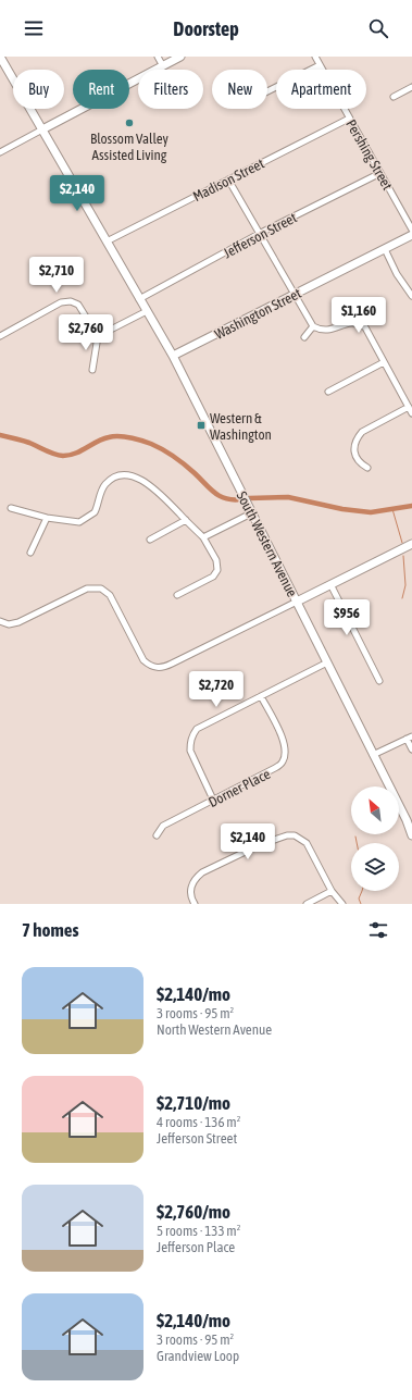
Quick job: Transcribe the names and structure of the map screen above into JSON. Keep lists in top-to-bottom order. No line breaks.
{"streets":{"main road":["Washington Street","South Western Avenue"],"street":["Pershing Street","Madison Street","Jefferson Street","Dorner Place"]},"crossings":[["Pershing Street","Madison Street"],["Pershing Street","Jefferson Street"],["Madison Street","South Western Avenue"],["Jefferson Street","South Western Avenue"],["Washington Street","South Western Avenue"]],"places":{"other":["Blossom Valley Assisted Living"],"transit":["Western & Washington"]},"north":"top left","page":{"header":"Doorstep","chip":["Buy","Rent","Filters","New","Apartment"],"price":["$2,140","$2,710","$1,160","$2,760","$956","$2,720","$2,140"],"heading":"7 homes","list":[{"name":"$2,140/mo","note":"3 rooms · 95 m² · North Western Avenue"},{"name":"$2,710/mo","note":"4 rooms · 136 m² · Jefferson Street"},{"name":"$2,760/mo","note":"5 rooms · 133 m² · Jefferson Place"},{"name":"$2,140/mo","note":"3 rooms · 95 m² · Grandview Loop"}]}}
